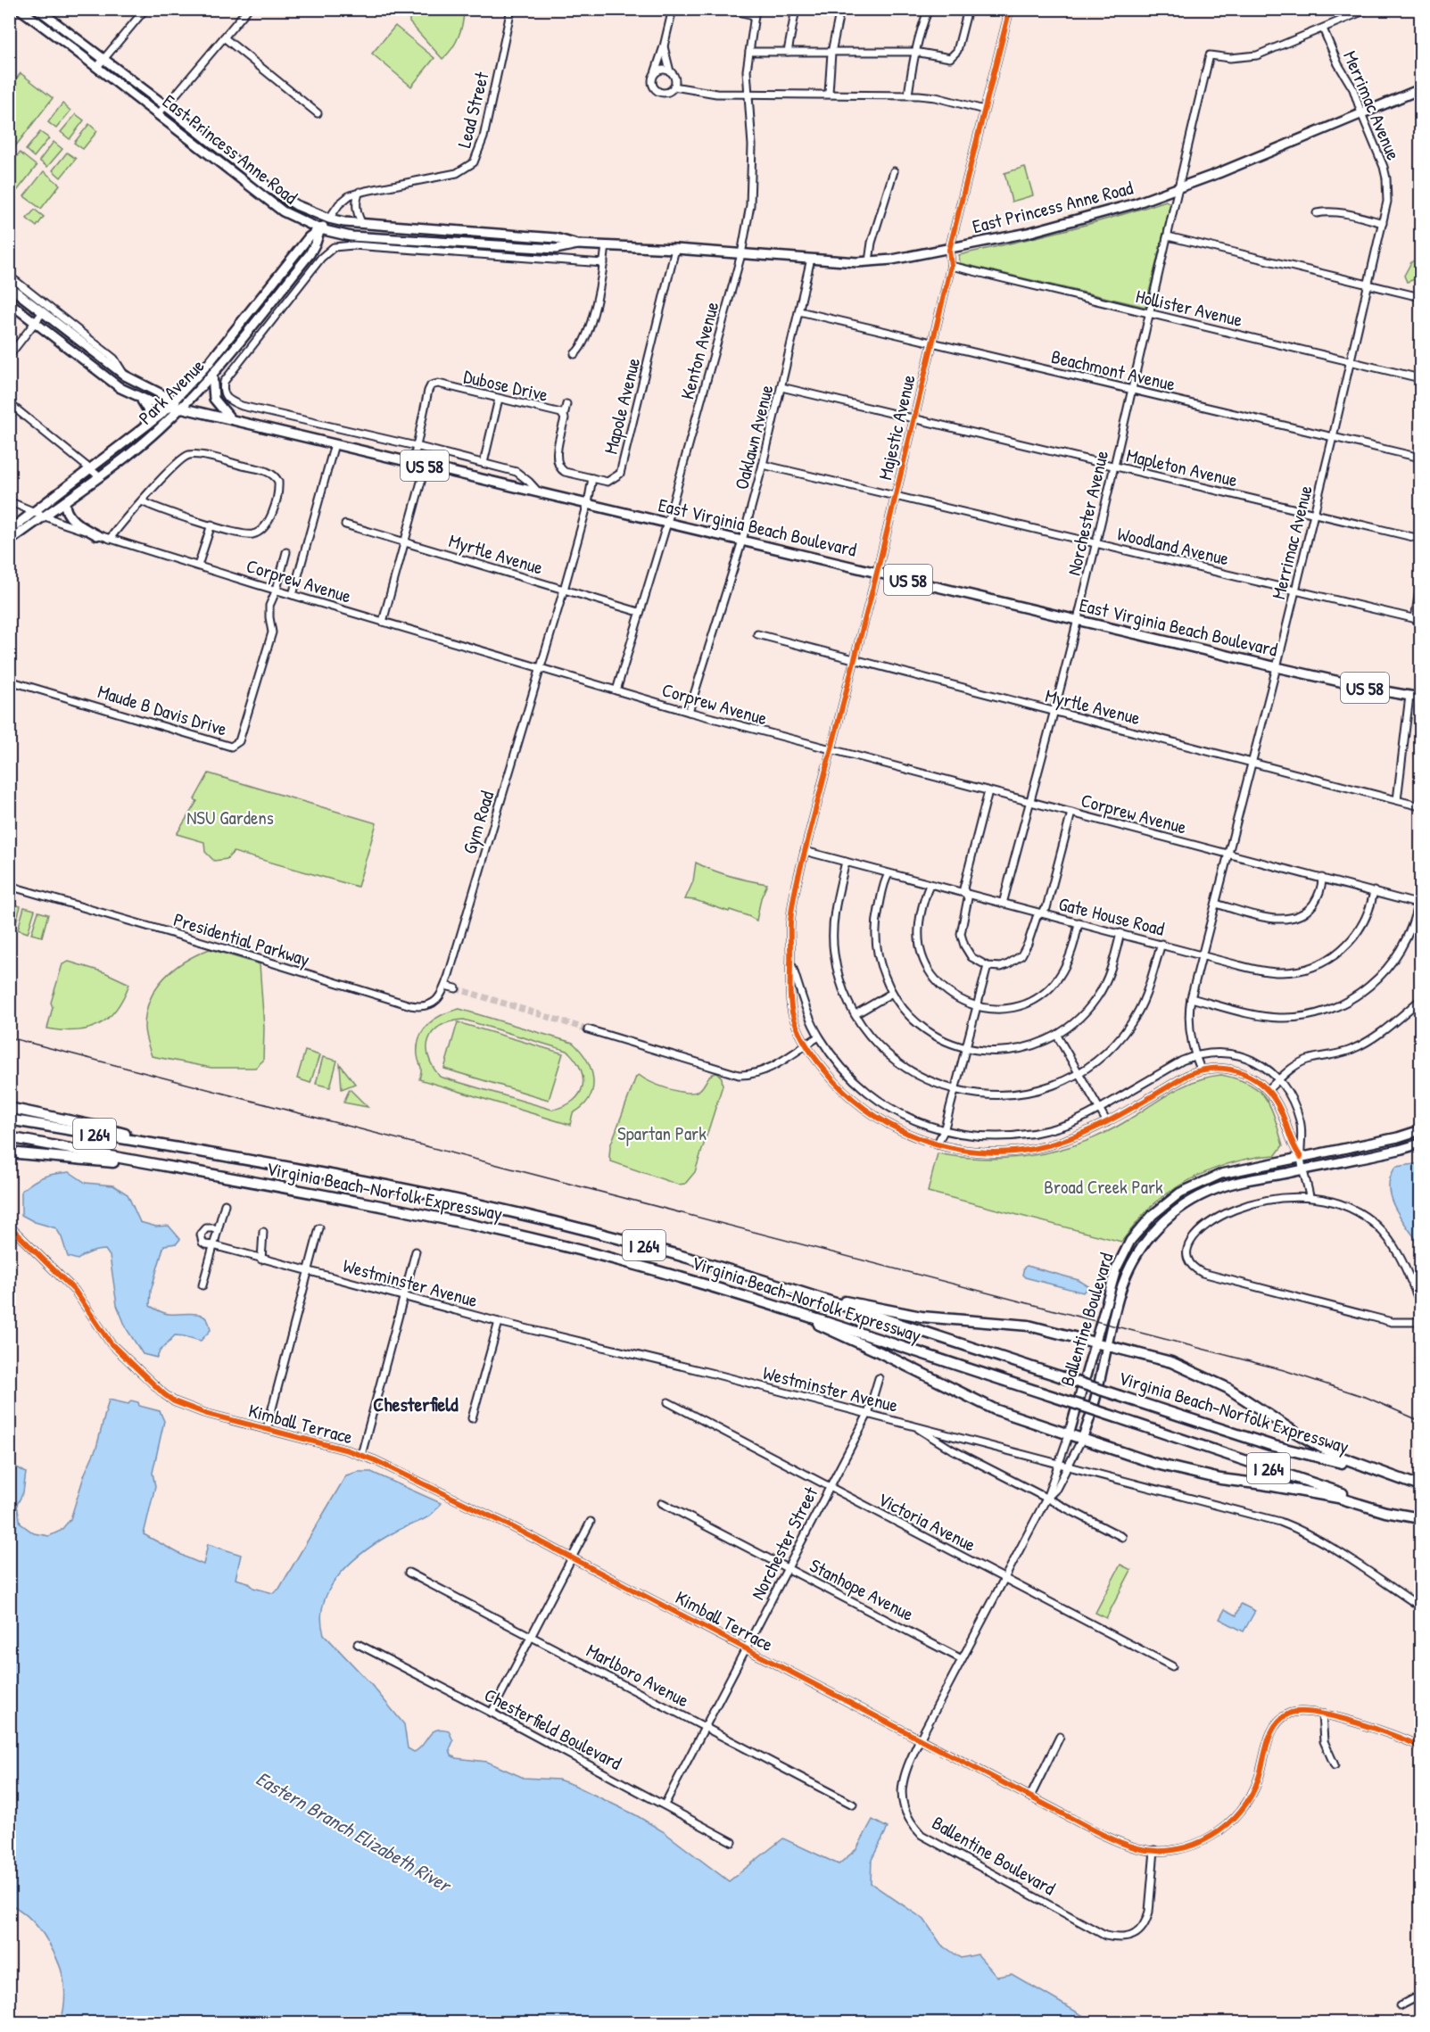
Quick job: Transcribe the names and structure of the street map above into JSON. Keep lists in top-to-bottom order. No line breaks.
{"streets":{"highway":["I 264","Virginia Beach-Norfolk Expressway"],"main road":["East Princess Anne Road","Park Avenue","US 58","East Virginia Beach Boulevard","Ballentine Boulevard"],"street":["Merrimac Avenue","Lead Street","Hollister Avenue","Kenton Avenue","Beachmont Avenue","Dubose Drive","Mapole Avenue","Majestic Avenue","Oaklawn Avenue","Mapleton Avenue","Norchester Avenue","Woodland Avenue","Myrtle Avenue","Corprew Avenue","Maude B Davis Drive","Gym Road","Gate House Road","Presidential Parkway","Westminster Avenue","Kimball Terrace","Victoria Avenue","Norchester Street","Stanhope Avenue","Marlboro Avenue","Chesterfield Boulevard"]},"crossings":[["Merrimac Avenue","East Princess Anne Road"],["Merrimac Avenue","Hollister Avenue"],["Merrimac Avenue","Beachmont Avenue"],["Merrimac Avenue","Majestic Avenue"],["Merrimac Avenue","Mapleton Avenue"],["Merrimac Avenue","East Virginia Beach Boulevard"],["Merrimac Avenue","Woodland Avenue"],["Merrimac Avenue","Myrtle Avenue"],["Merrimac Avenue","Corprew Avenue"],["Merrimac Avenue","Gate House Road"],["Lead Street","East Princess Anne Road"],["Lead Street","Park Avenue"],["East Princess Anne Road","Kenton Avenue"],["East Princess Anne Road","Park Avenue"],["East Princess Anne Road","Mapole Avenue"],["East Princess Anne Road","Majestic Avenue"],["East Princess Anne Road","Oaklawn Avenue"],["East Princess Anne Road","Norchester Avenue"],["Hollister Avenue","Majestic Avenue"],["Hollister Avenue","Norchester Avenue"],["Kenton Avenue","East Virginia Beach Boulevard"],["Kenton Avenue","Myrtle Avenue"],["Kenton Avenue","Corprew Avenue"],["Beachmont Avenue","Majestic Avenue"],["Beachmont Avenue","Oaklawn Avenue"],["Beachmont Avenue","Norchester Avenue"],["Dubose Drive","Mapole Avenue"],["Dubose Drive","East Virginia Beach Boulevard"],["Park Avenue","East Virginia Beach Boulevard"],["Park Avenue","Corprew Avenue"],["Majestic Avenue","Mapleton Avenue"],["Majestic Avenue","East Virginia Beach Boulevard"],["Majestic Avenue","Woodland Avenue"],["Majestic Avenue","Myrtle Avenue"],["Majestic Avenue","Corprew Avenue"],["Majestic Avenue","Gate House Road"],["Oaklawn Avenue","Mapleton Avenue"],["Oaklawn Avenue","East Virginia Beach Boulevard"],["Oaklawn Avenue","Woodland Avenue"],["Oaklawn Avenue","Corprew Avenue"],["Mapleton Avenue","Norchester Avenue"],["Norchester Avenue","East Virginia Beach Boulevard"],["Norchester Avenue","Woodland Avenue"],["Norchester Avenue","Myrtle Avenue"],["Norchester Avenue","Corprew Avenue"],["Norchester Avenue","Gate House Road"],["Corprew Avenue","Maude B Davis Drive"],["Corprew Avenue","Gym Road"],["Corprew Avenue","Gate House Road"],["Gym Road","Presidential Parkway"],["Westminster Avenue","Ballentine Boulevard"],["Westminster Avenue","Norchester Street"],["Ballentine Boulevard","Kimball Terrace"],["Ballentine Boulevard","Victoria Avenue"],["Ballentine Boulevard","Stanhope Avenue"],["Kimball Terrace","Norchester Street"],["Victoria Avenue","Norchester Street"],["Norchester Street","Stanhope Avenue"],["Norchester Street","Marlboro Avenue"],["Norchester Street","Chesterfield Boulevard"]],"districts":["Chesterfield"],"water":["Eastern Branch Elizabeth River"],"parks":["NSU Gardens","Spartan Park","Broad Creek Park"]}
